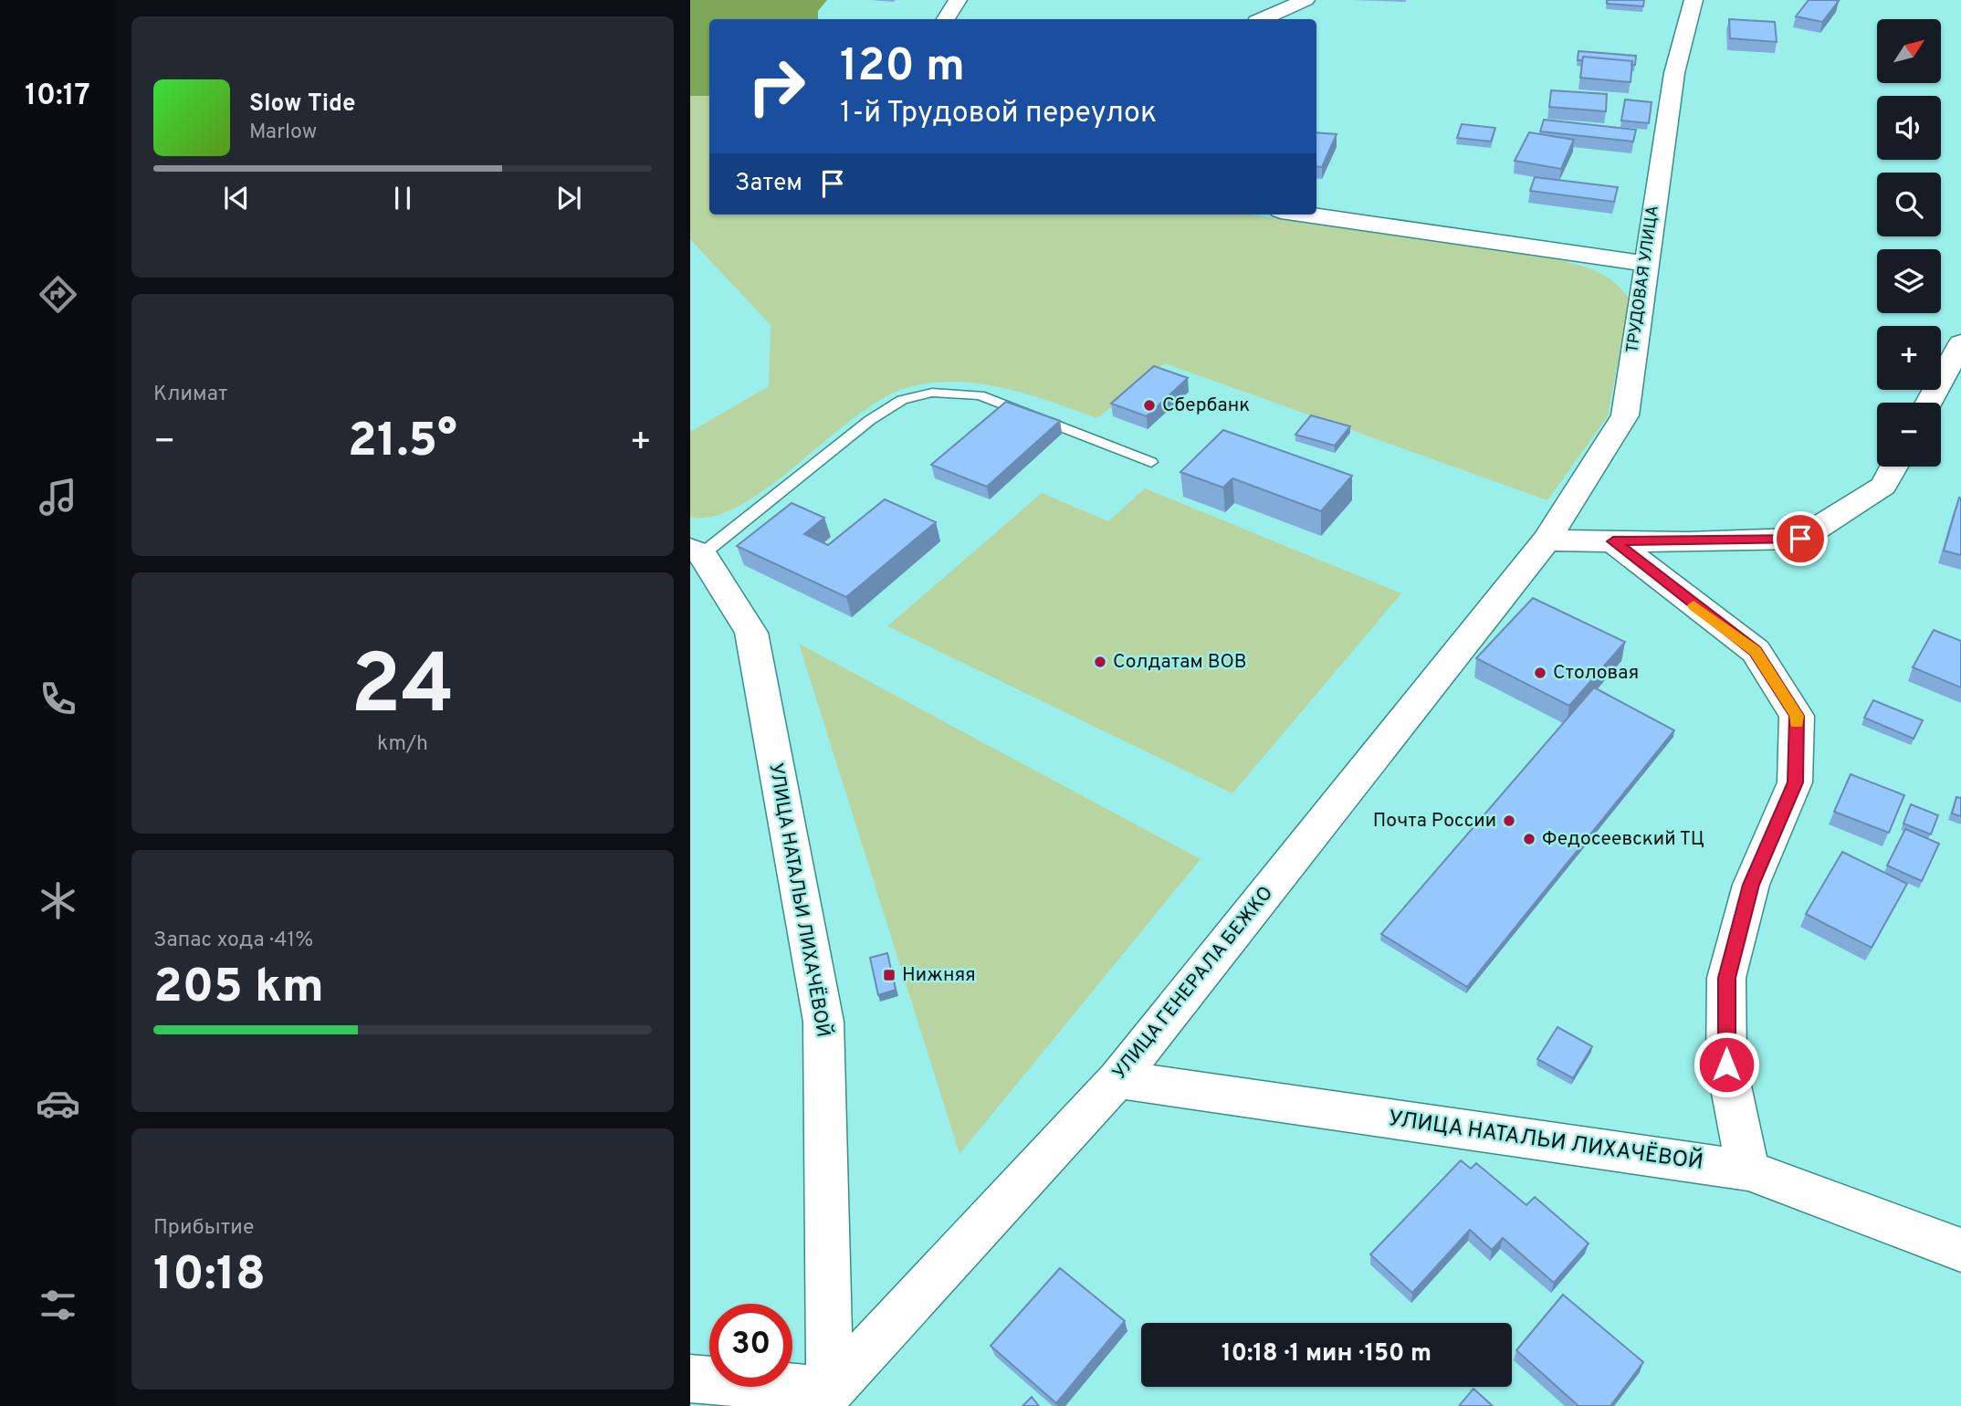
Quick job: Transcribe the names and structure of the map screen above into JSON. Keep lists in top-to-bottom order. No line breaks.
{"streets":{"street":["ТРУДОВАЯ УЛИЦА","УЛИЦА НАТАЛЬИ ЛИХАЧЁВОЙ","УЛИЦА ГЕНЕРАЛА БЕЖКО"]},"crossings":[["ТРУДОВАЯ УЛИЦА","УЛИЦА ГЕНЕРАЛА БЕЖКО"],["УЛИЦА НАТАЛЬИ ЛИХАЧЁВОЙ","УЛИЦА ГЕНЕРАЛА БЕЖКО"]],"places":{"other":["Сбербанк","Солдатам ВОВ","Столовая","Почта России","Федосеевский ТЦ"],"transit":["Нижняя"]},"north":"top right","page":{"tabs":"10:17","map_buttons":["+","−"],"turn":["120 m","1-й Трудовой переулок"],"song":["Slow Tide","Marlow"],"then":"Затем","tile":["Климат",["24","km/h"],["Запас хода · 41%","205 km"],["Прибытие","10:18"]],"heat":["−","21.5°","+"],"limit":"30","trip":"10:18 · 1 мин · 150 m"}}
